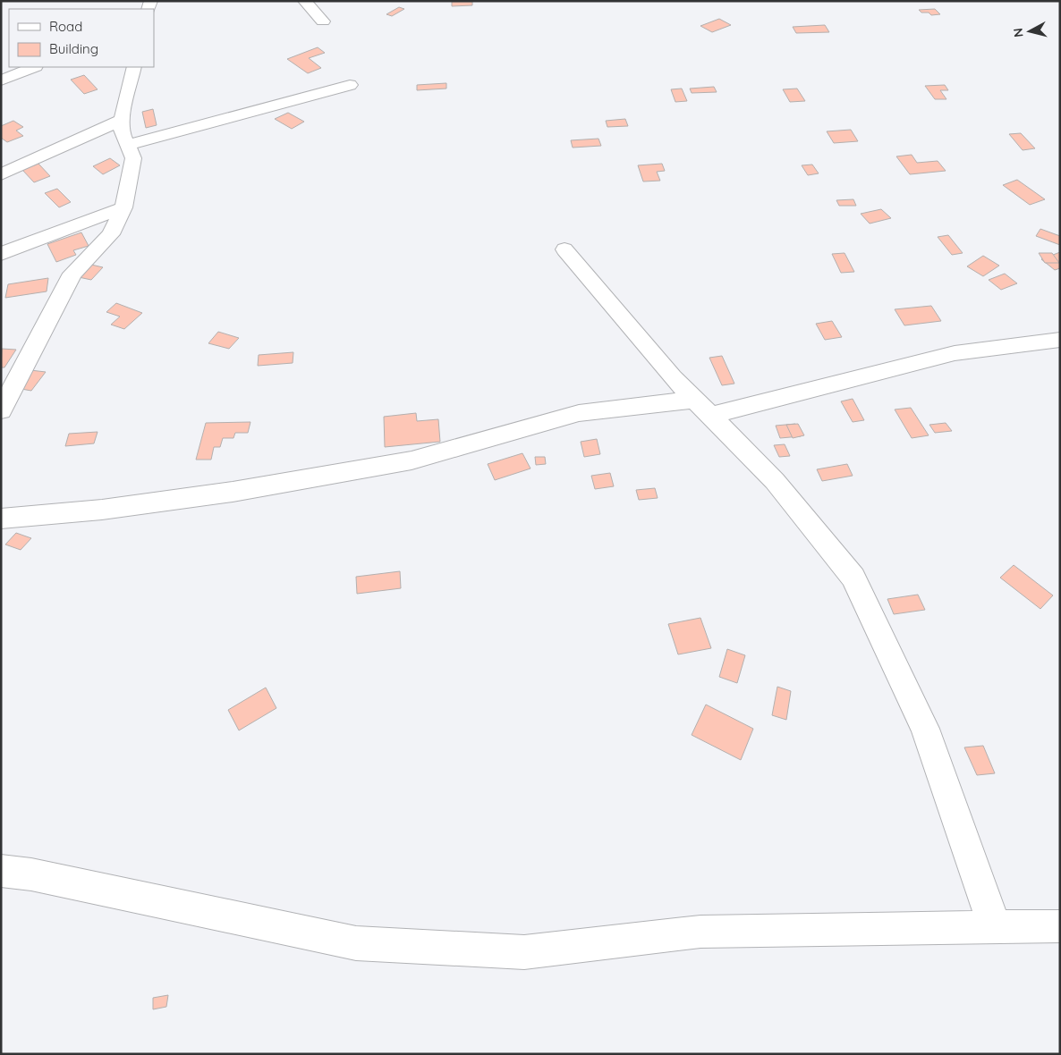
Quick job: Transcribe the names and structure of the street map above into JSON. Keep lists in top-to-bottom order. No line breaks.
{"legend":["Road","Building"],"north":"left"}
